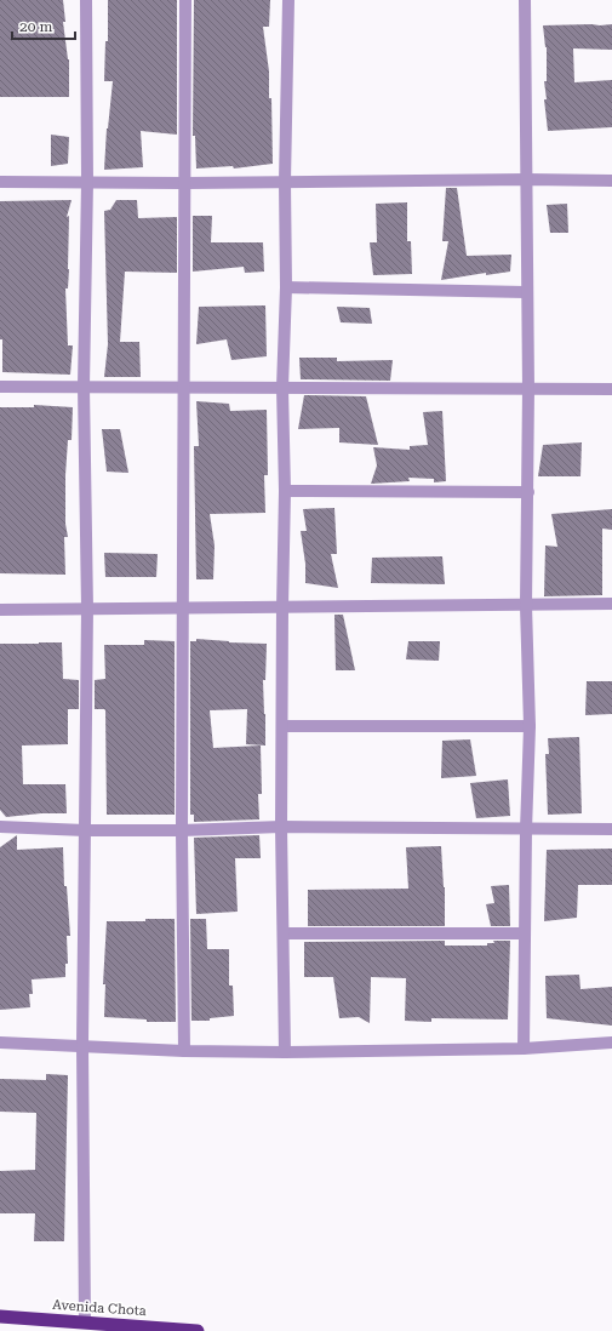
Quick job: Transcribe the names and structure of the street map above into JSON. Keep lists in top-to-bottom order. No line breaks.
{"streets":{"highway":["Avenida Chota"]},"scale_bar":"20 m"}
